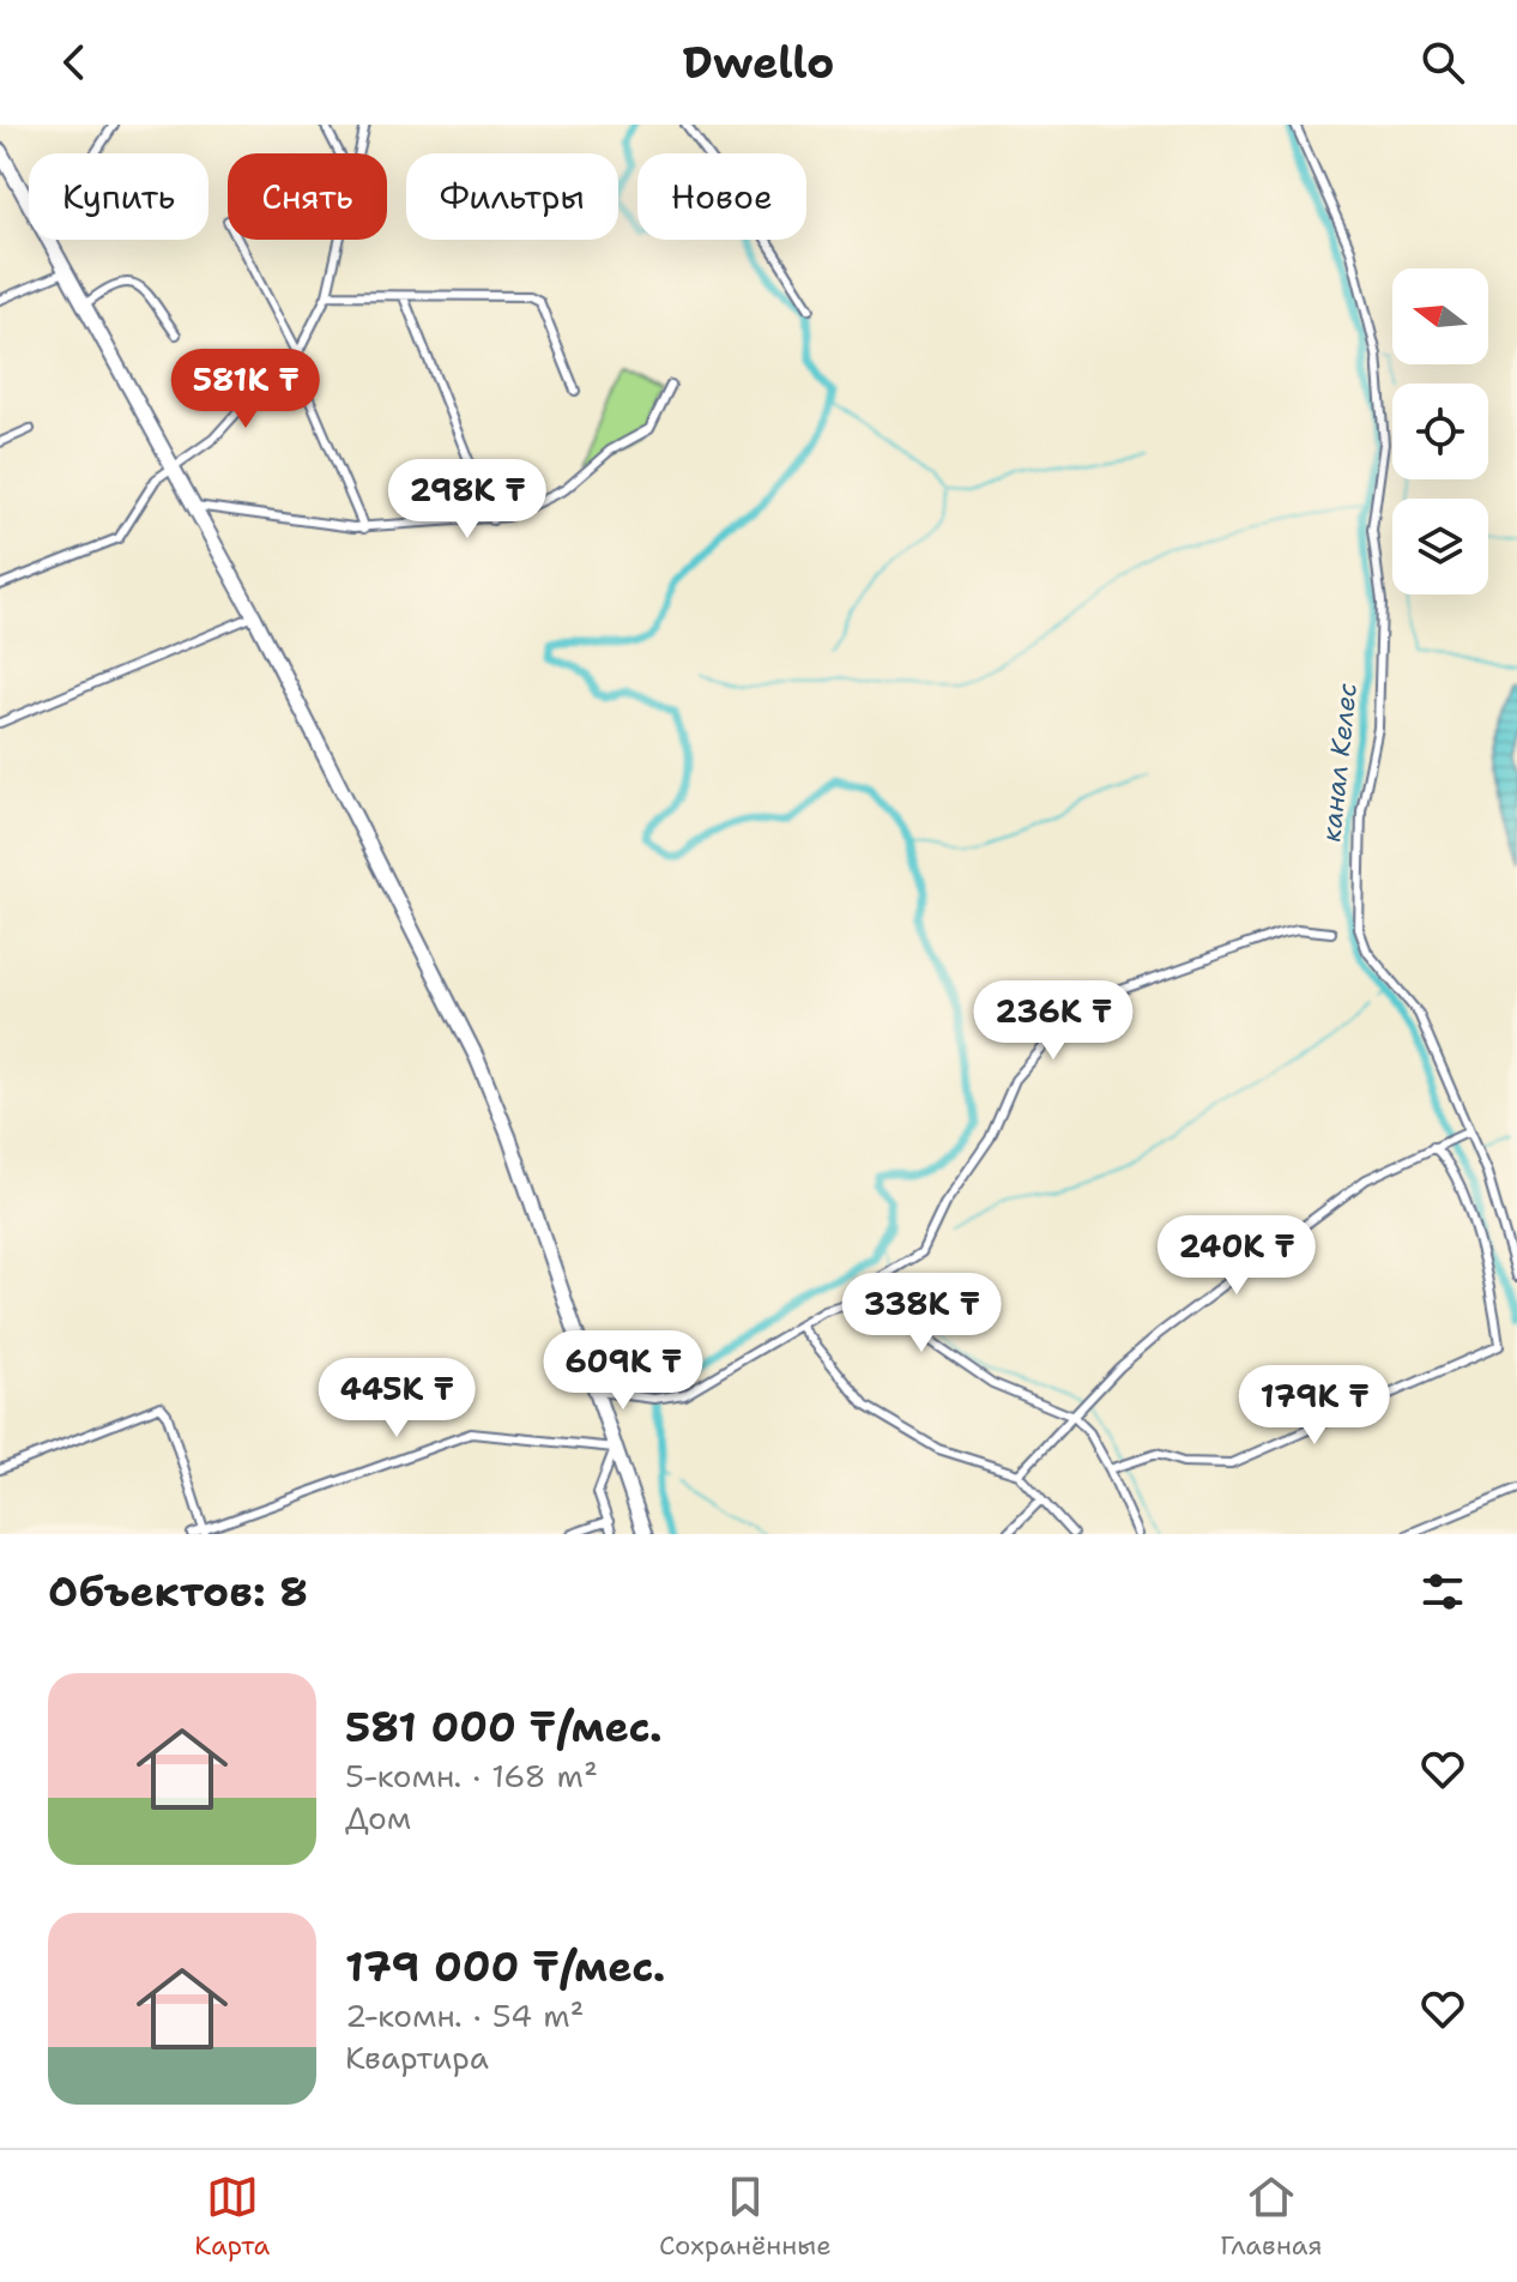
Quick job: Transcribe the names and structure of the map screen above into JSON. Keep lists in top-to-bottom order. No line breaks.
{"water":["канал Келес"],"north":"left","page":{"header":"Dwello","chip":["Купить","Снять","Фильтры","Новое"],"price":["581K ₸","298K ₸","236K ₸","240K ₸","338K ₸","609K ₸","445K ₸","179K ₸"],"heading":"Объектов: 8","list":[{"name":"581 000 ₸/мес.","note":"5-комн. · 168 m² · Дом"},{"name":"179 000 ₸/мес.","note":"2-комн. · 54 m² · Квартира"}],"tabs":["Карта","Сохранённые","Главная"]}}
